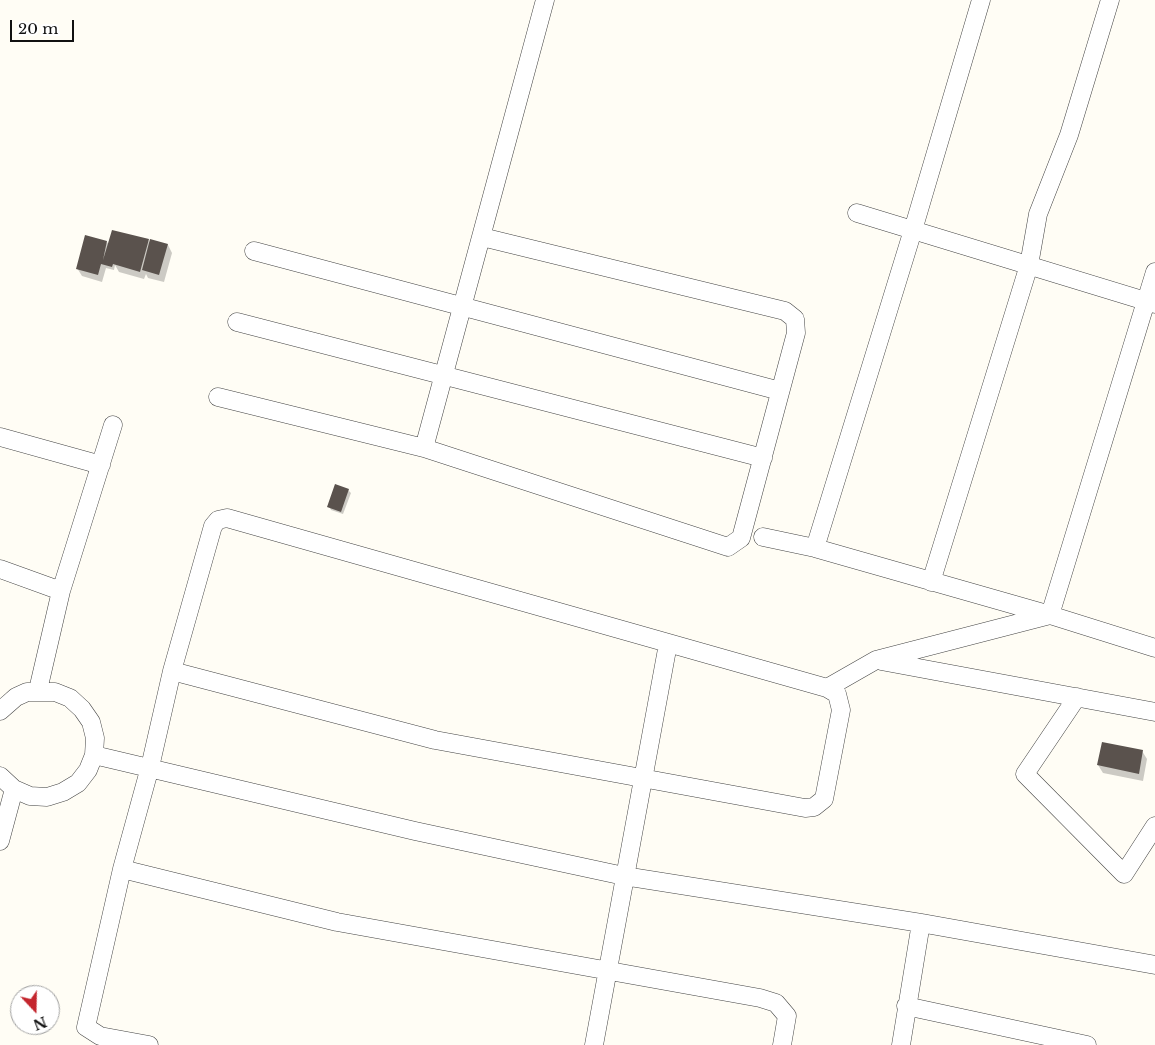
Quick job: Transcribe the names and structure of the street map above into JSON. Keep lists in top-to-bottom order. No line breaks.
{"scale_bar":"20 m","north":"bottom"}
